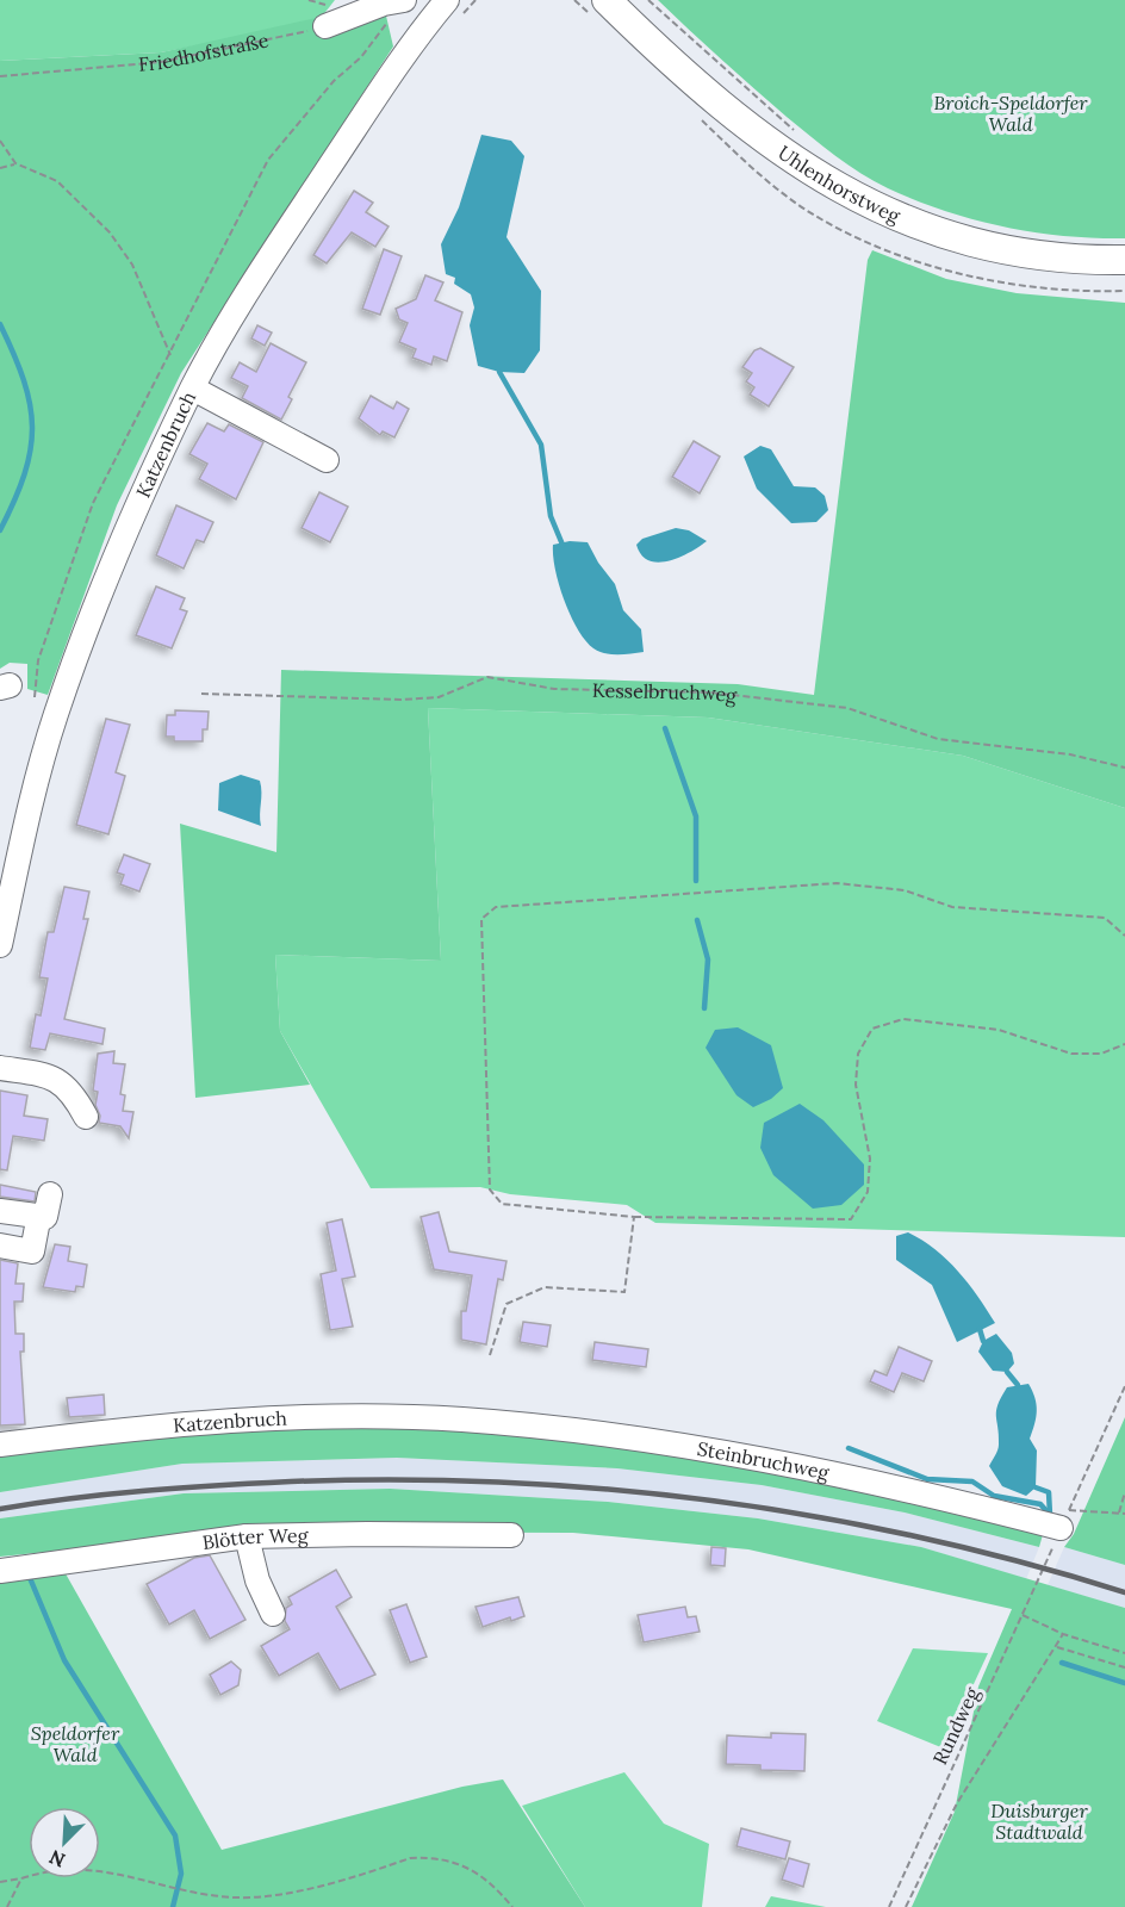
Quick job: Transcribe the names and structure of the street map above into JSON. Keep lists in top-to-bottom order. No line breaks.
{"streets":{"main road":["Uhlenhorstweg"],"street":["Katzenbruch","Steinbruchweg","Blötter Weg"],"path":["Friedhofstraße","Kesselbruchweg","Rundweg"]},"crossings":[["Katzenbruch","Steinbruchweg"]],"parks":["Broich-Speldorfer Wald","Speldorfer Wald","Duisburger Stadtwald"],"north":"bottom left"}
